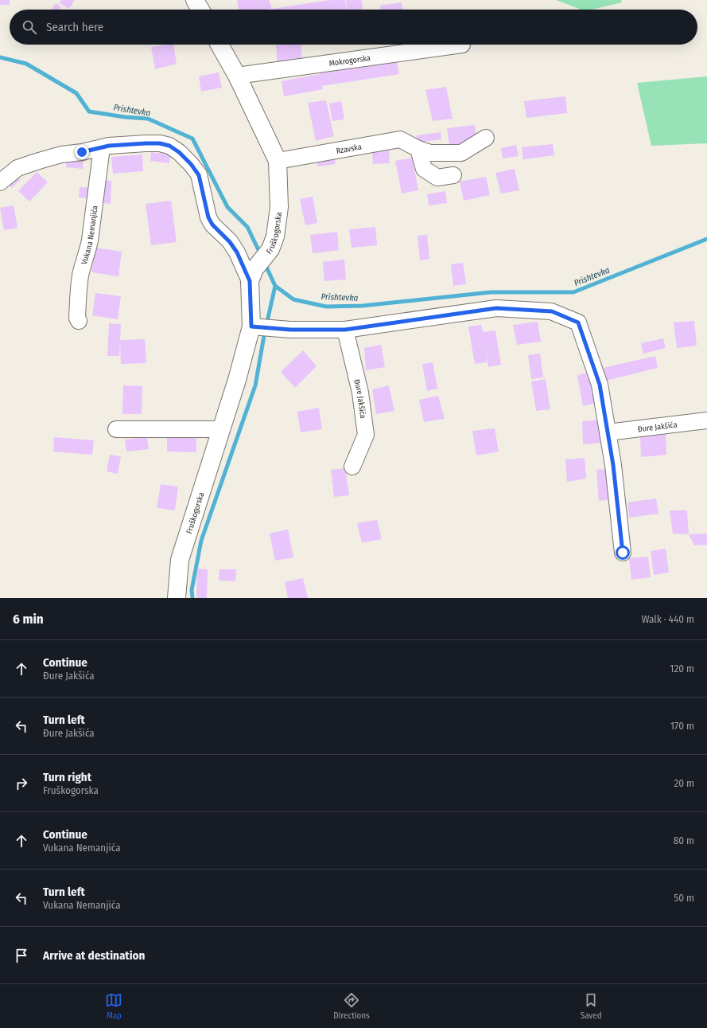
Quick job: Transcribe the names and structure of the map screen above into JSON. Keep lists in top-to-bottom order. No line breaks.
{"streets":{"street":["Mokrogorska","Rzavska","Fruškogorska","Vukana Nemanjića","Đure Jakšića"]},"crossings":[["Mokrogorska","Fruškogorska"],["Rzavska","Fruškogorska"]],"water":["Prishtevka"],"page":{"search":"Search here","heading":["6 min","Walk · 440 m"],"list":[["Continue","Đure Jakšića","120 m"],["Turn left","Đure Jakšića","170 m"],["Turn right","Fruškogorska","20 m"],["Continue","Vukana Nemanjića","80 m"],["Turn left","Vukana Nemanjića","50 m"],"Arrive at destination"],"nav":["Map","Directions","Saved"]}}
